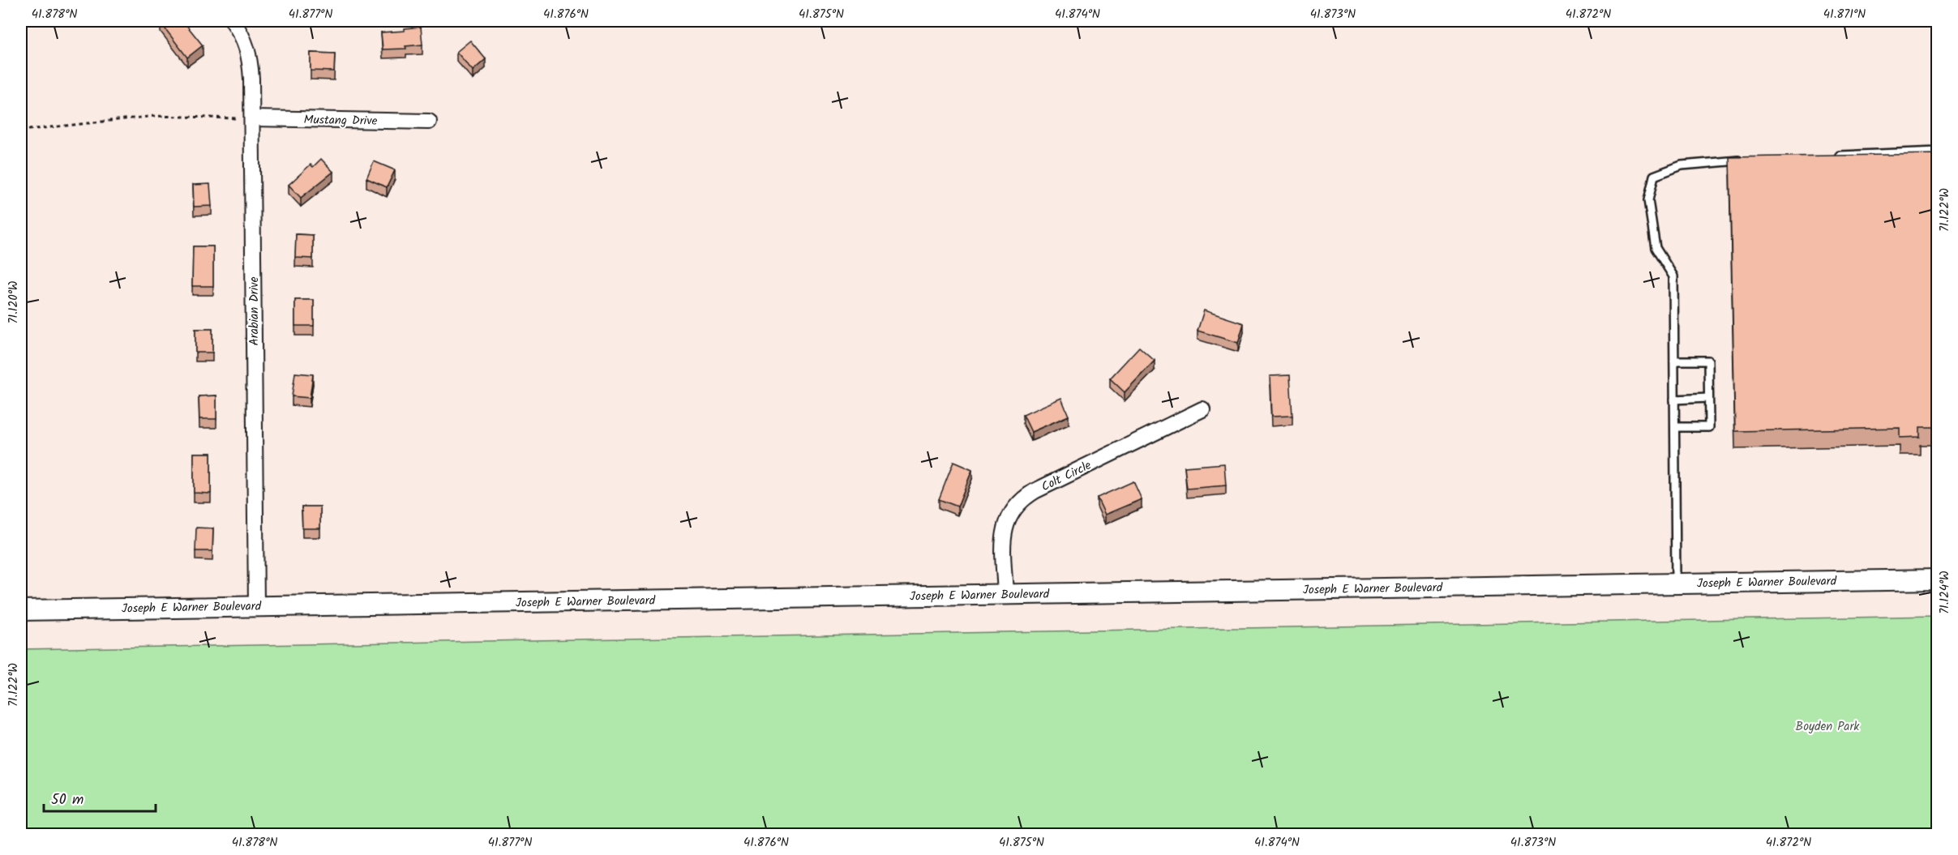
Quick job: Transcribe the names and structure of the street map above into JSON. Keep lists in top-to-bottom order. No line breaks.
{"streets":{"main road":["Joseph E Warner Boulevard"],"street":["Mustang Drive","Arabian Drive","Colt Circle"]},"crossings":[["Mustang Drive","Arabian Drive"],["Arabian Drive","Joseph E Warner Boulevard"],["Colt Circle","Joseph E Warner Boulevard"]],"parks":["Boyden Park"],"scale_bar":"50 m","coordinates":["41.878°N","41.877°N","41.876°N","41.875°N","41.874°N","41.873°N","41.872°N","41.871°N","71.122°W","71.120°W","71.124°W"]}
